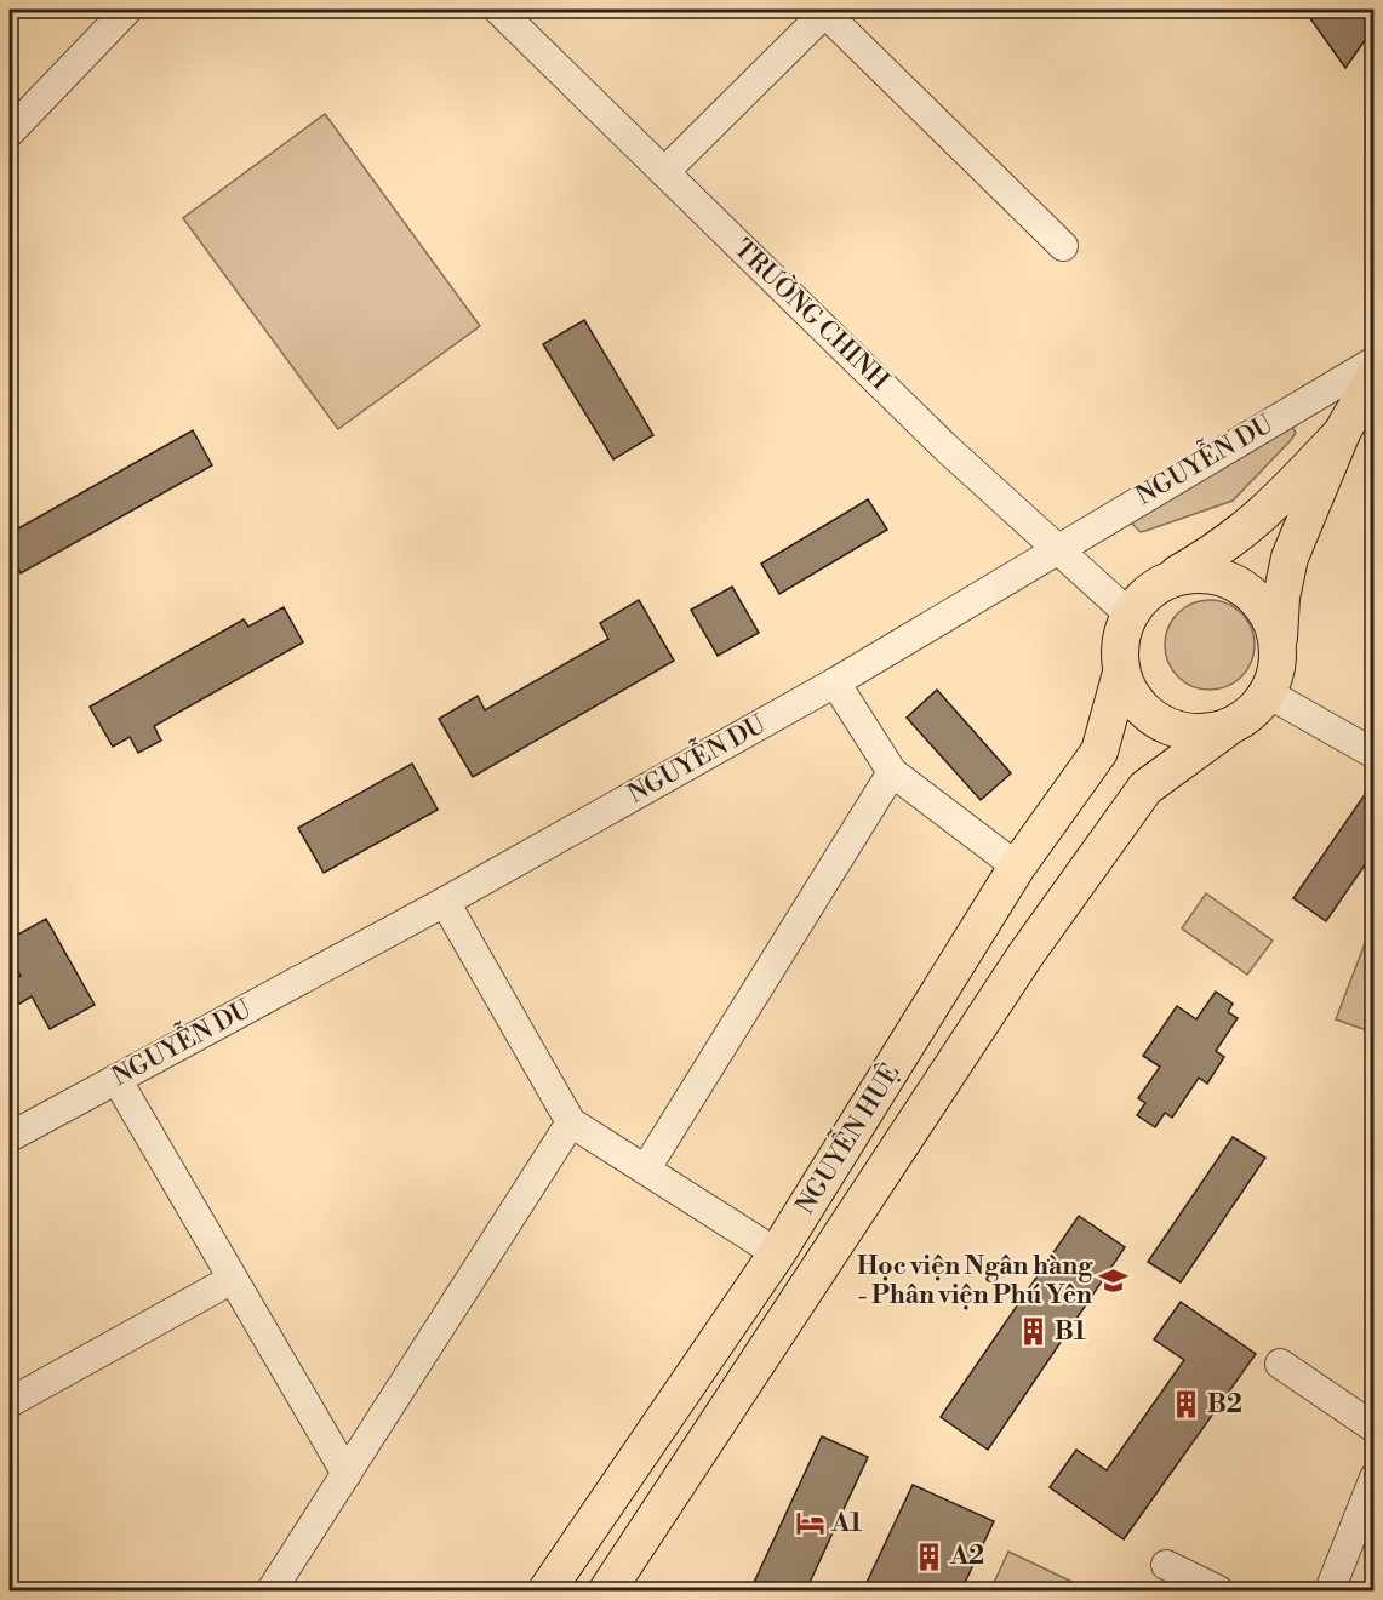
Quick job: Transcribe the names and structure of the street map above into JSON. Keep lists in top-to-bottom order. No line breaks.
{"streets":{"main road":["NGUYỄN HUỆ"],"street":["TRƯỜNG CHINH","NGUYỄN DU"]},"crossings":[["TRƯỜNG CHINH","NGUYỄN DU"],["TRƯỜNG CHINH","NGUYỄN HUỆ"]],"places":{"school or university":["Học viện Ngân hàng - Phân viện Phú Yên"],"building":["B1","B2","A2"],"hotel":["A1"]}}
